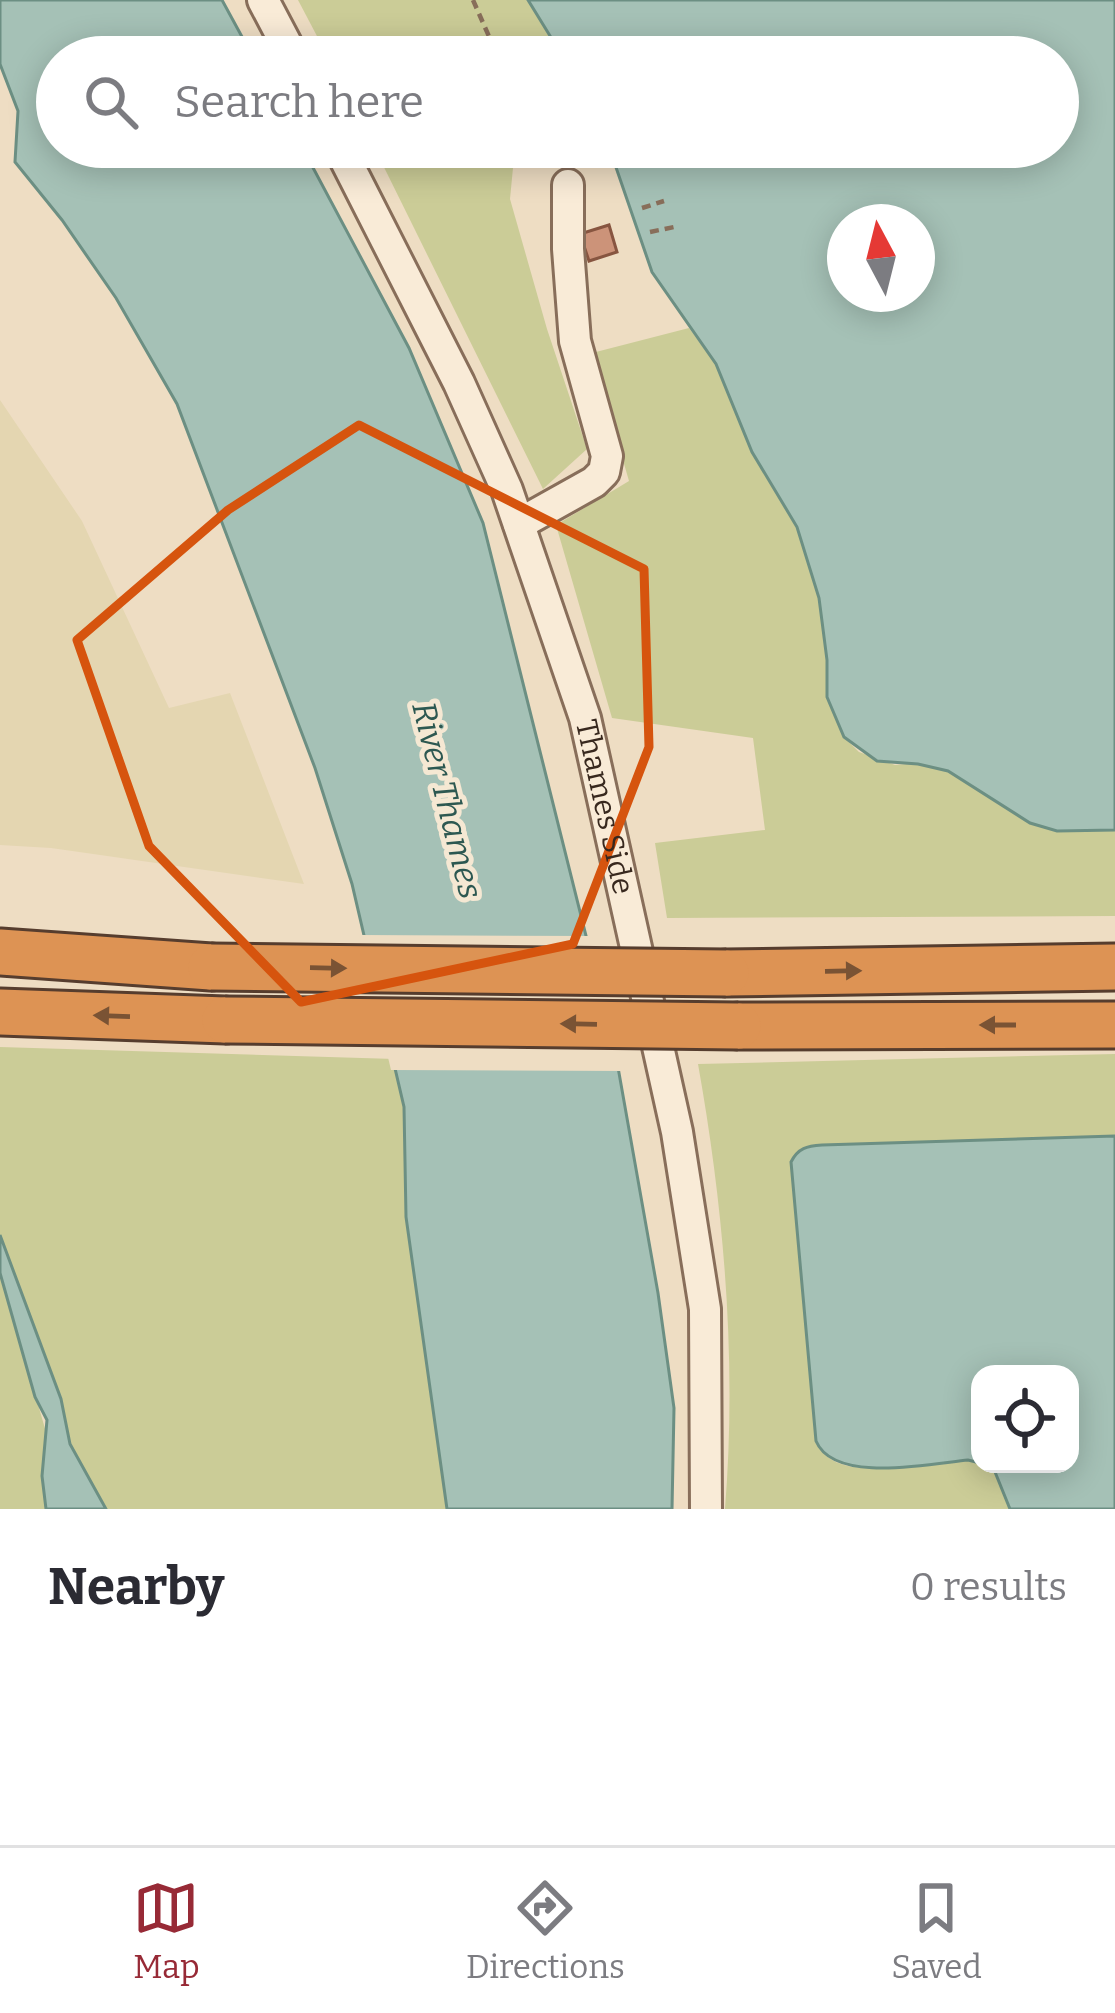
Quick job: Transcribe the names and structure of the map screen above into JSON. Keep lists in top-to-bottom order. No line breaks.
{"streets":{"street":["Thames Side"]},"water":["River Thames"],"north":"top","page":{"search":"Search here","heading":["Nearby","0 results"],"nav":["Map","Directions","Saved"]}}
